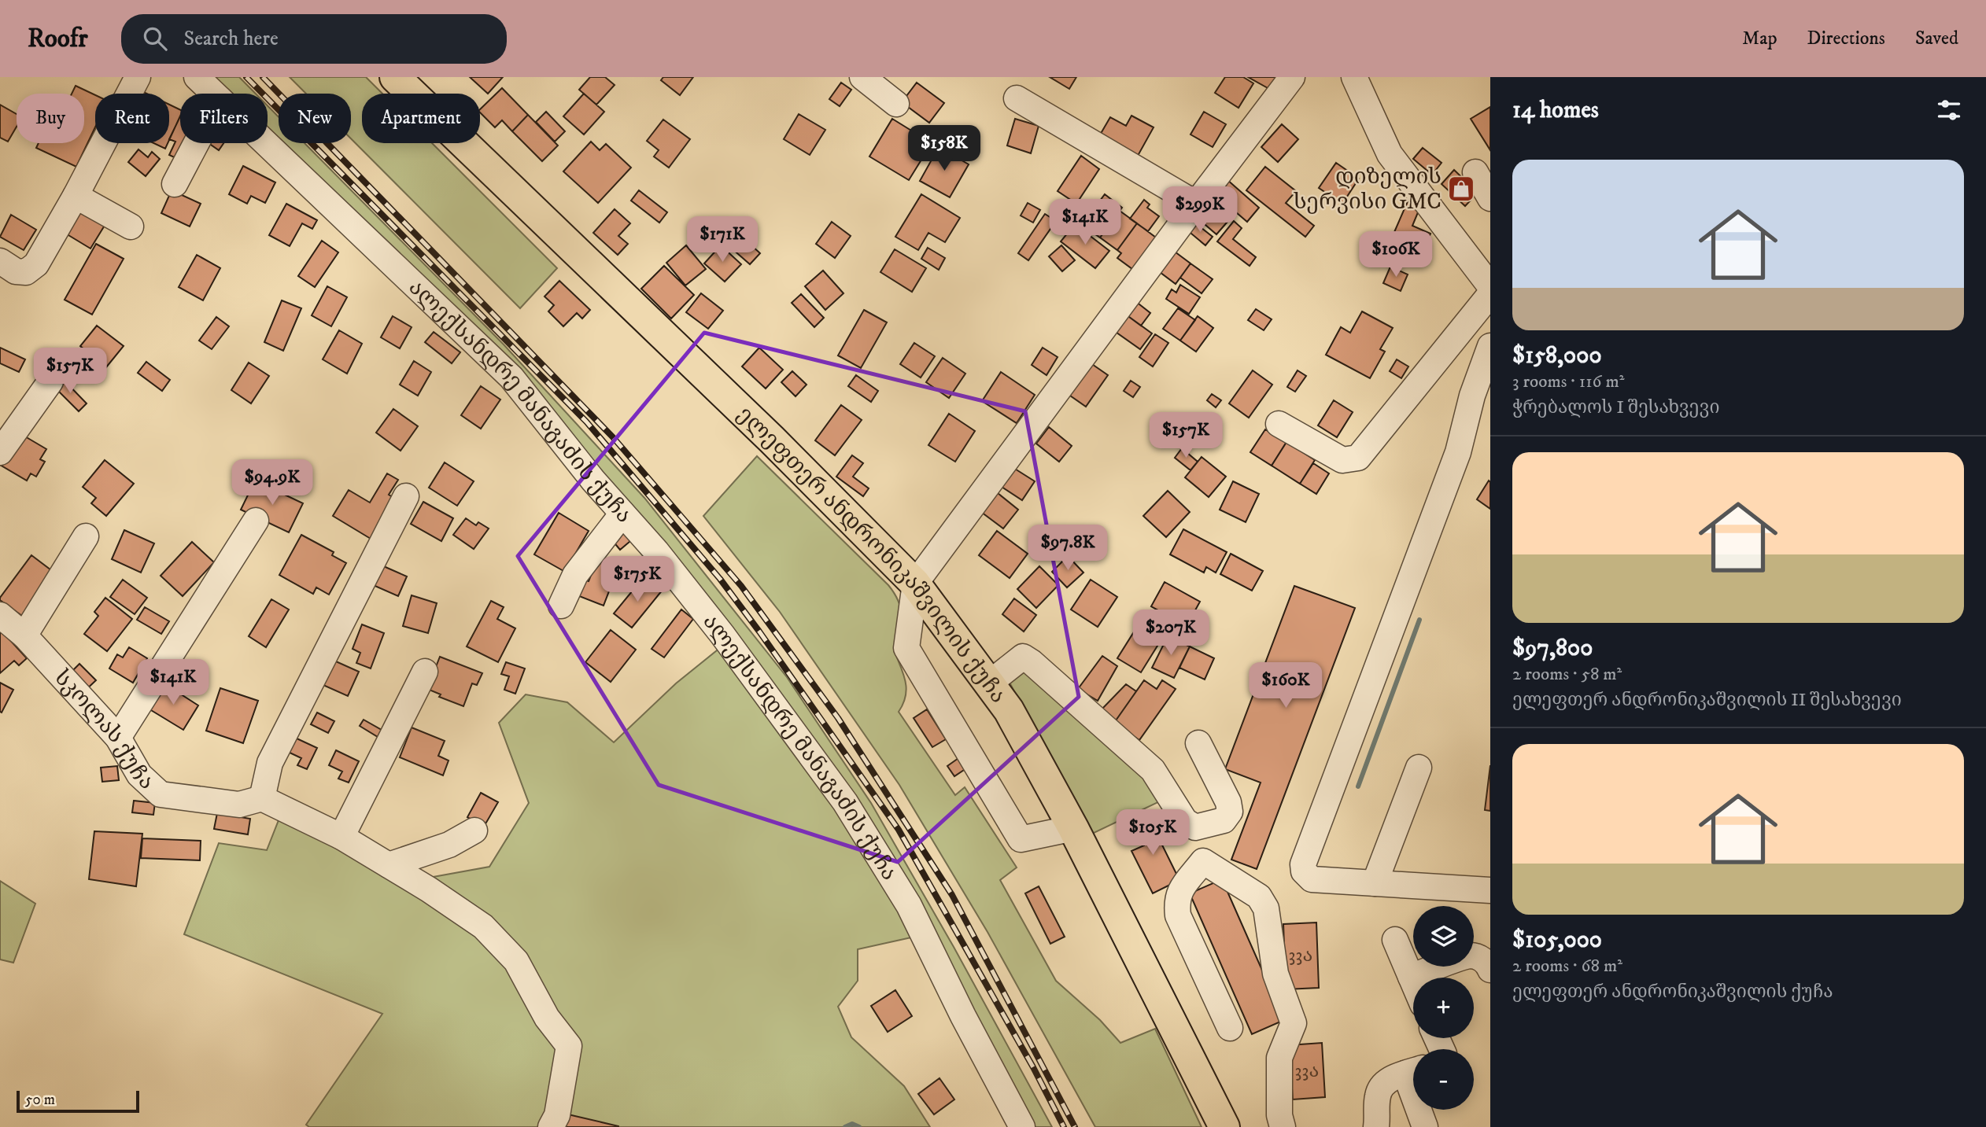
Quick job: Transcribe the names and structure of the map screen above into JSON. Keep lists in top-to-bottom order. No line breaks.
{"streets":{"main road":["ელეფთერ ანდრონიკაშვილის ქუჩა"],"street":["ალექსანდრე მანაგაძის ქუჩა","სკოლას ქუჩა"]},"places":{"shop":["დიზელის სერვისი GMC"]},"house_numbers":["33ა","33ა"],"scale_bar":"50 m","page":{"header":"Roofr","search":"Search here","nav":["Map","Directions","Saved"],"heading":"14 homes","chip":["Buy","Rent","Filters","New","Apartment"],"price":["$158K","$299K","$141K","$171K","$106K","$157K","$157K","$94.9K","$97.8K","$175K","$207K","$141K","$160K","$105K"],"list":[{"name":"$158,000","note":"3 rooms · 116 m² · ჭრებალოს I შესახვევი"},{"name":"$97,800","note":"2 rooms · 58 m² · ელეფთერ ანდრონიკაშვილის II შესახვევი"},{"name":"$105,000","note":"2 rooms · 68 m² · ელეფთერ ანდრონიკაშვილის ქუჩა"}],"map_buttons":["+","−"],"scale":"50 m"}}
